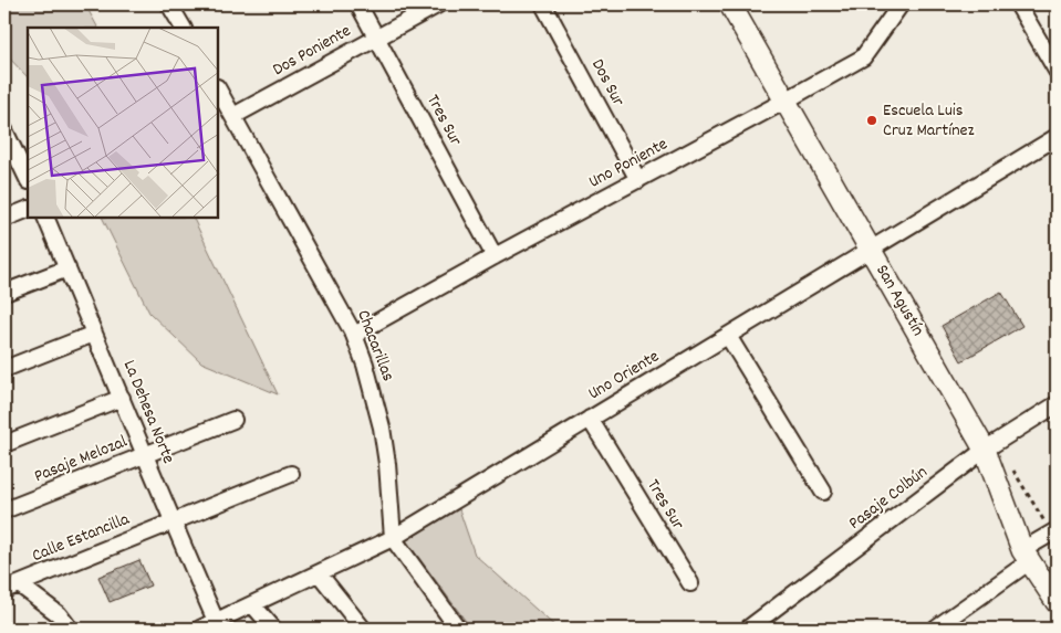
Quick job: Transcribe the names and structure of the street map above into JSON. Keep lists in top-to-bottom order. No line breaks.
{"streets":{"street":["Dos Poniente","Dos Sur","Tres Sur","Uno Poniente","San Agustín","Chacarillas","Uno Oriente","La Dehesa Norte","Pasaje Melozal","Pasaje Colbún","Calle Estancilla"]},"crossings":[["Dos Poniente","Tres Sur"],["Dos Poniente","Chacarillas"],["Dos Sur","Uno Poniente"],["Tres Sur","Uno Poniente"],["Tres Sur","Uno Oriente"],["Uno Poniente","San Agustín"],["Uno Poniente","Chacarillas"],["San Agustín","Uno Oriente"],["San Agustín","Pasaje Colbún"],["Chacarillas","Uno Oriente"],["Uno Oriente","La Dehesa Norte"],["La Dehesa Norte","Pasaje Melozal"],["La Dehesa Norte","Calle Estancilla"]],"places":["Escuela Luis Cruz Martínez"]}
